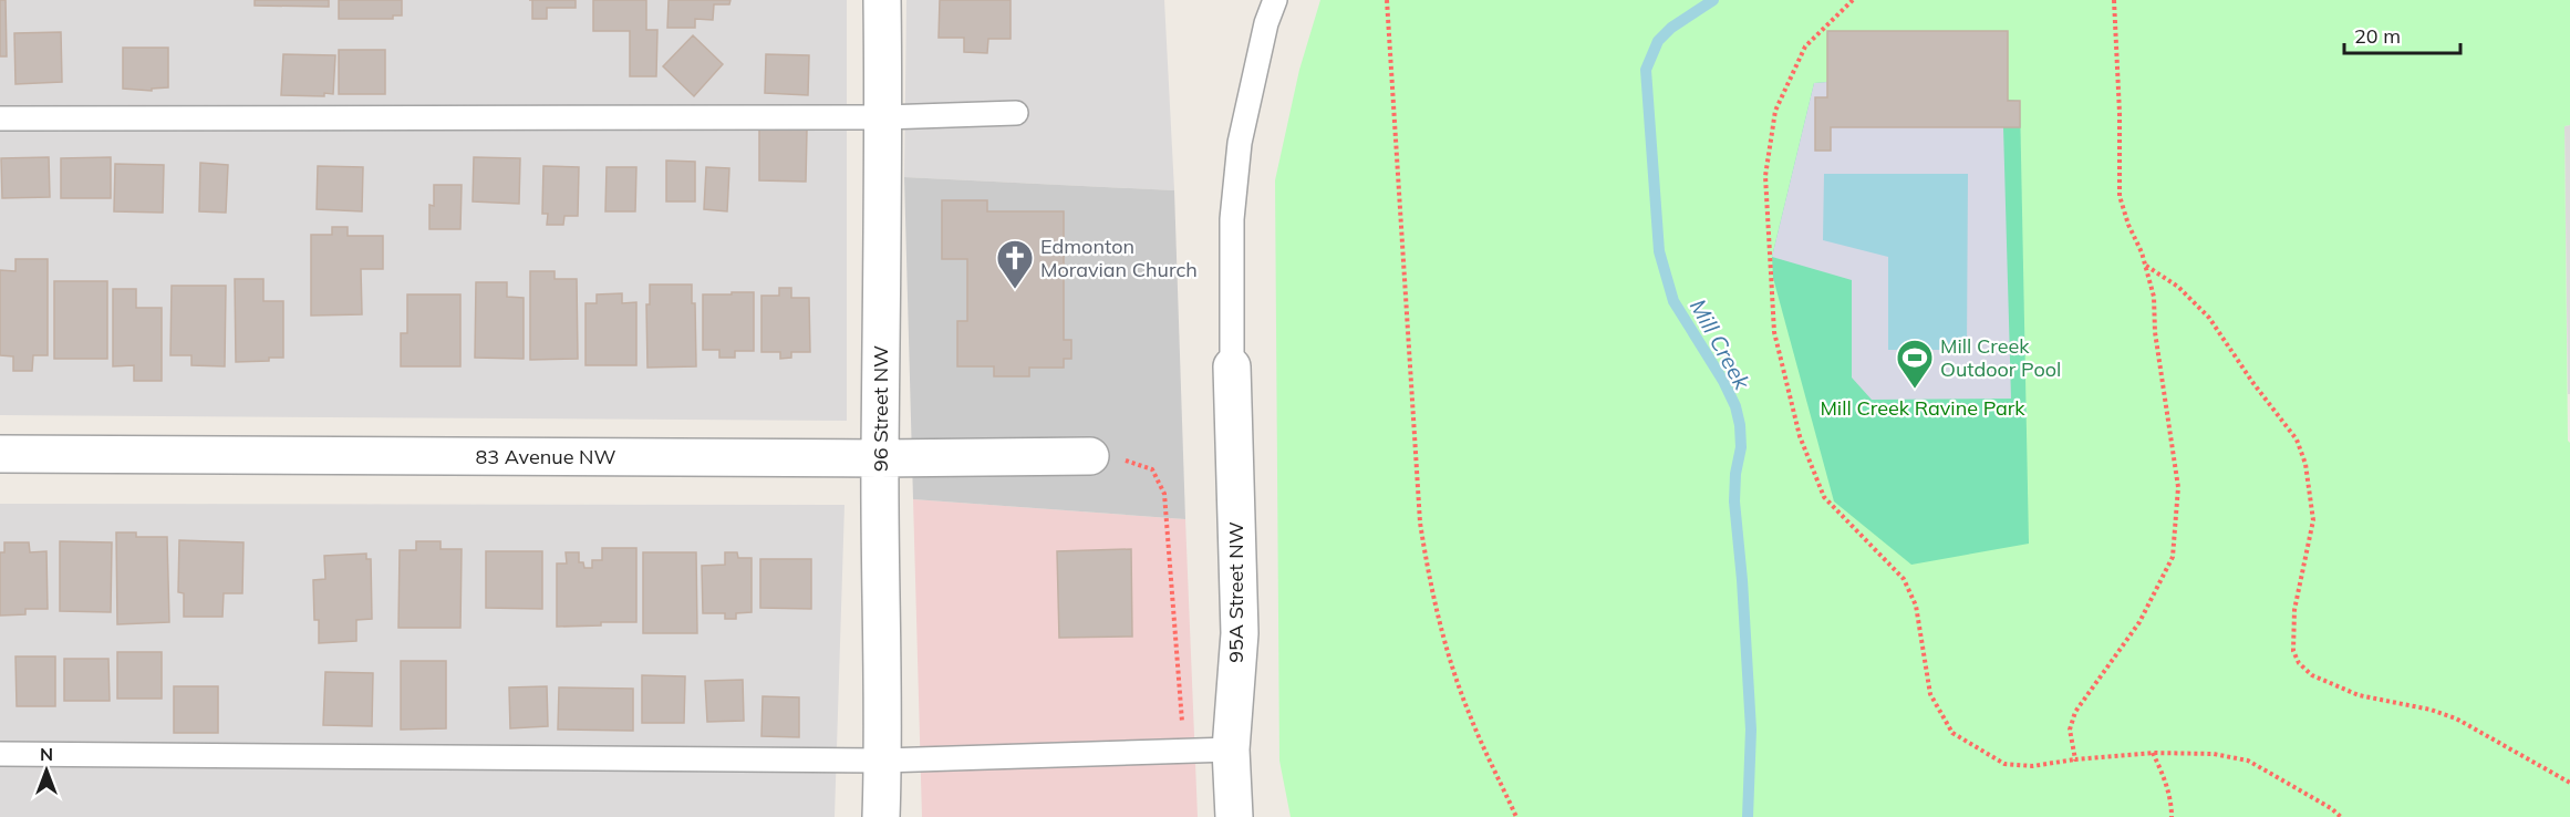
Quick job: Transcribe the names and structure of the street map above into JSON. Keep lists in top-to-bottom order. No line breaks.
{"streets":{"street":["96 Street NW","83 Avenue NW","95A Street NW"]},"crossings":[["96 Street NW","83 Avenue NW"]],"water":["Mill Creek"],"parks":["Mill Creek Ravine Park"],"places":{"church":["Edmonton Moravian Church"],"sports":["Mill Creek Outdoor Pool"]},"scale_bar":"20 m","north":"top"}
